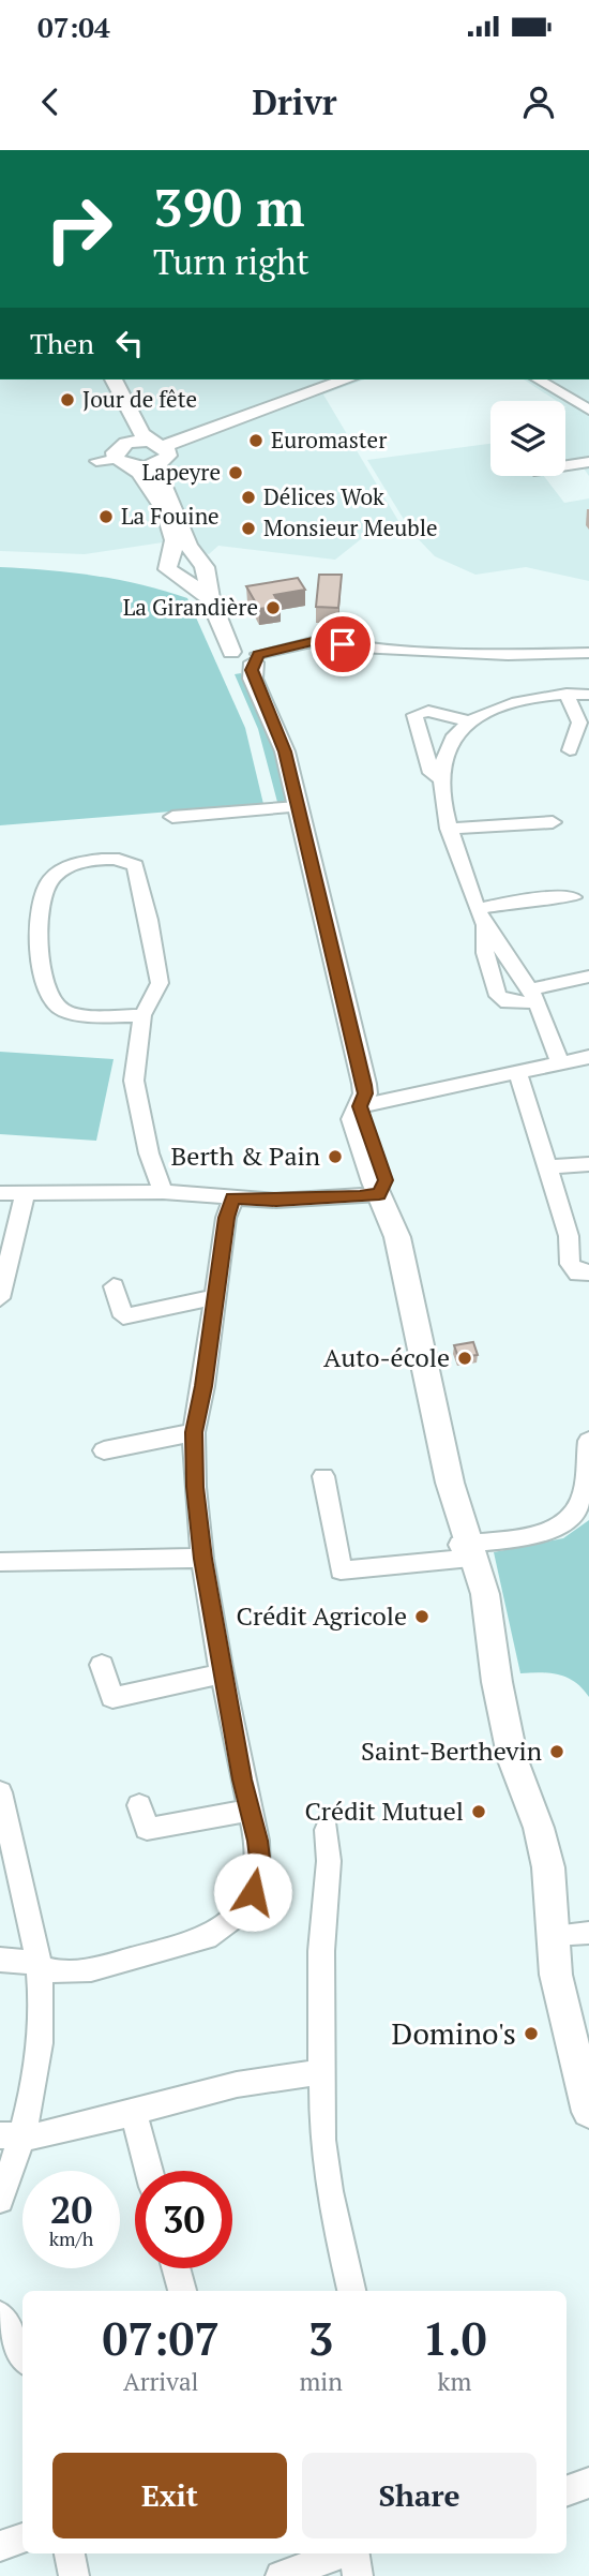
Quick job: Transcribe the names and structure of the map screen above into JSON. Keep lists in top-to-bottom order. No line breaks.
{"places":["Jour de fête","Euromaster","Lapeyre","Délices Wok","La Fouine","Monsieur Meuble","La Girandière","Berth & Pain","Auto-école","Crédit Agricole","Saint-Berthevin","Crédit Mutuel","Domino's"],"page":{"status":"07:04","header":"Drivr","turn":["390 m","Turn right"],"then":"Then","speed":"20 km/h","limit":"30","eta":["07:07","Arrival","3","min","1.0","km"],"buttons":["Exit","Share"]}}
